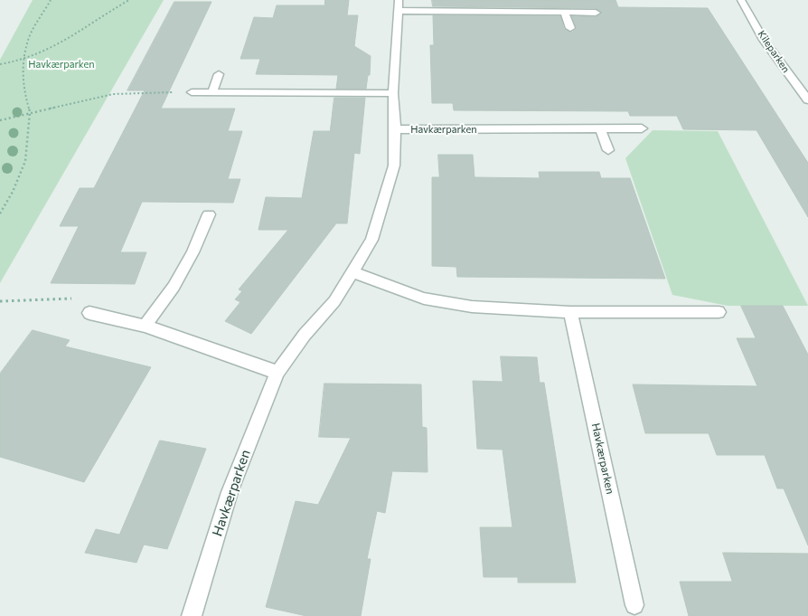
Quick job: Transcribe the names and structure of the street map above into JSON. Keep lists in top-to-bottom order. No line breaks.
{"streets":{"street":["Kileparken","Havkærparken"]},"parks":["Havkærparken"]}
